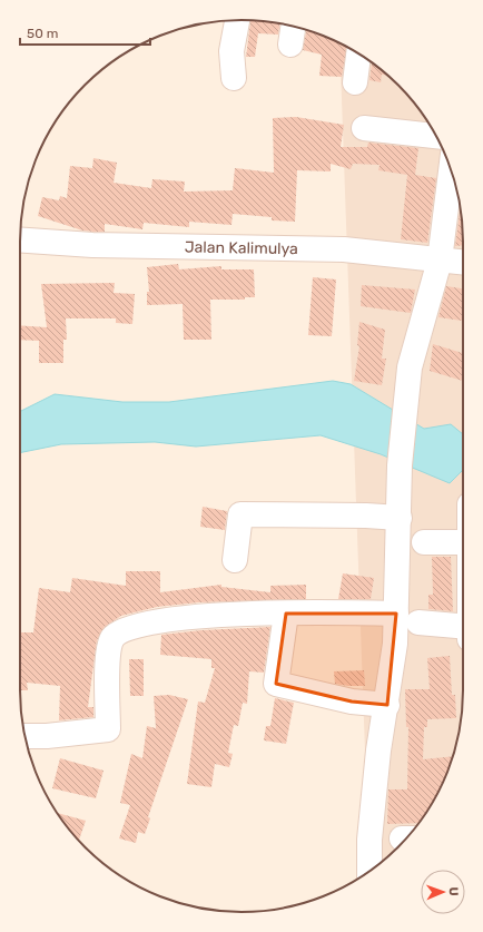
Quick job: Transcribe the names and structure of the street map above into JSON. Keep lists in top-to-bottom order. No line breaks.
{"streets":{"street":["Jalan Kalimulya"]},"scale_bar":"50 m","north":"right"}
